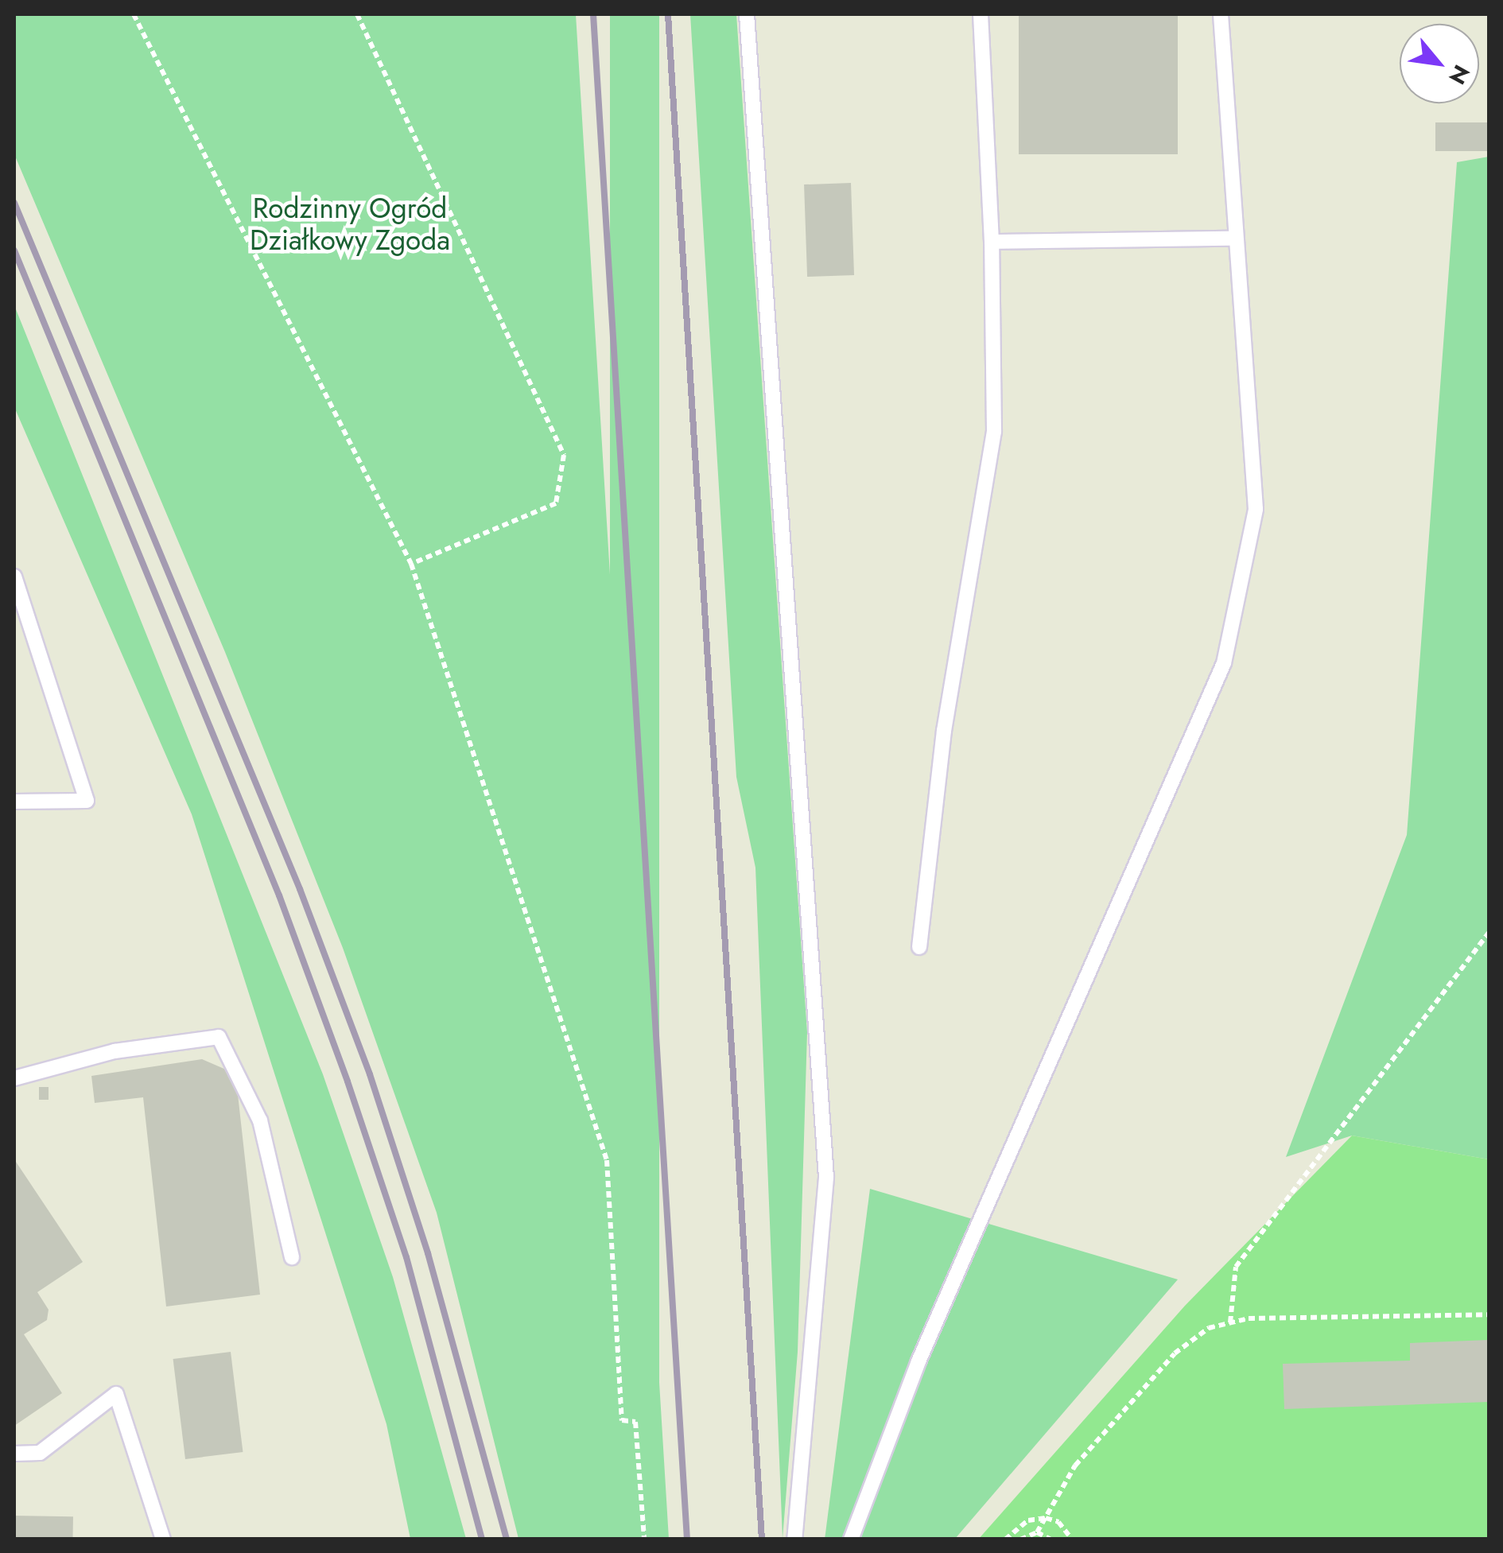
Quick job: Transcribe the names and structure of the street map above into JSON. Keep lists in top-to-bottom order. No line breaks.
{"parks":["Rodzinny Ogród Działkowy Zgoda"],"north":"bottom right"}
